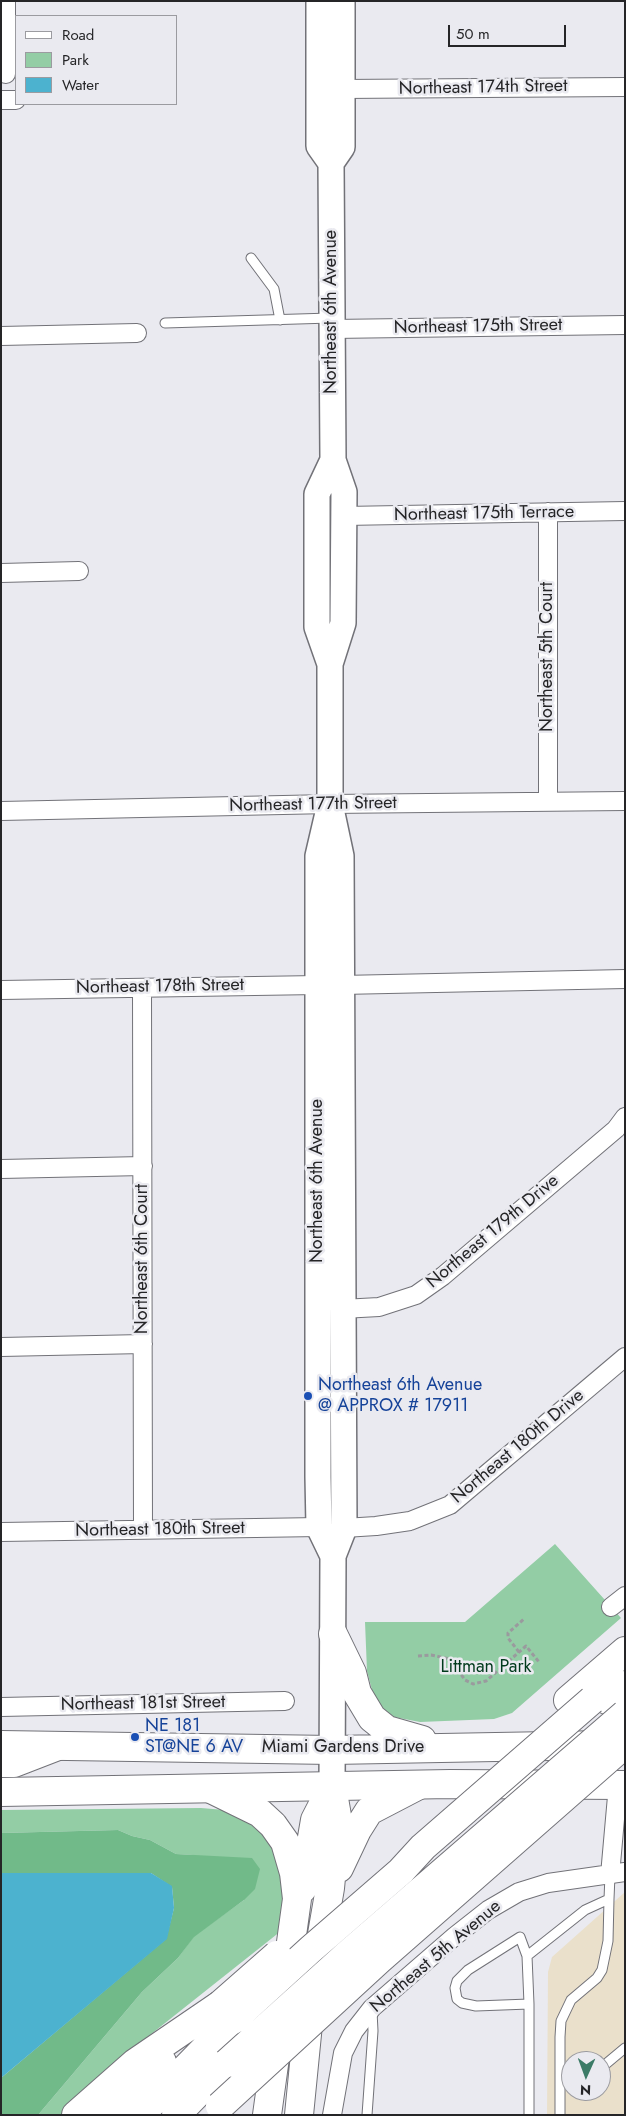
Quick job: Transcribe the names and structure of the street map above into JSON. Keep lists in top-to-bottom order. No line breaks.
{"streets":{"main road":["Northeast 6th Avenue","Miami Gardens Drive"],"street":["Northeast 174th Street","Northeast 175th Street","Northeast 175th Terrace","Northeast 5th Court","Northeast 177th Street","Northeast 178th Street","Northeast 179th Drive","Northeast 6th Court","Northeast 180th Drive","Northeast 180th Street","Northeast 181st Street","Northeast 5th Avenue"]},"crossings":[["Northeast 174th Street","Northeast 6th Avenue"],["Northeast 6th Avenue","Northeast 175th Street"],["Northeast 6th Avenue","Northeast 175th Terrace"],["Northeast 6th Avenue","Northeast 177th Street"],["Northeast 6th Avenue","Northeast 178th Street"],["Northeast 6th Avenue","Northeast 179th Drive"],["Northeast 6th Avenue","Northeast 180th Drive"],["Northeast 6th Avenue","Northeast 180th Street"],["Northeast 6th Avenue","Miami Gardens Drive"],["Northeast 175th Terrace","Northeast 5th Court"],["Northeast 5th Court","Northeast 177th Street"],["Northeast 178th Street","Northeast 6th Court"],["Northeast 6th Court","Northeast 180th Street"]],"parks":["Littman Park"],"places":["Northeast 6th Avenue @ APPROX # 17911","NE 181 ST@NE 6 AV"],"legend":["Road","Park","Water"],"scale_bar":"50 m","north":"bottom"}
